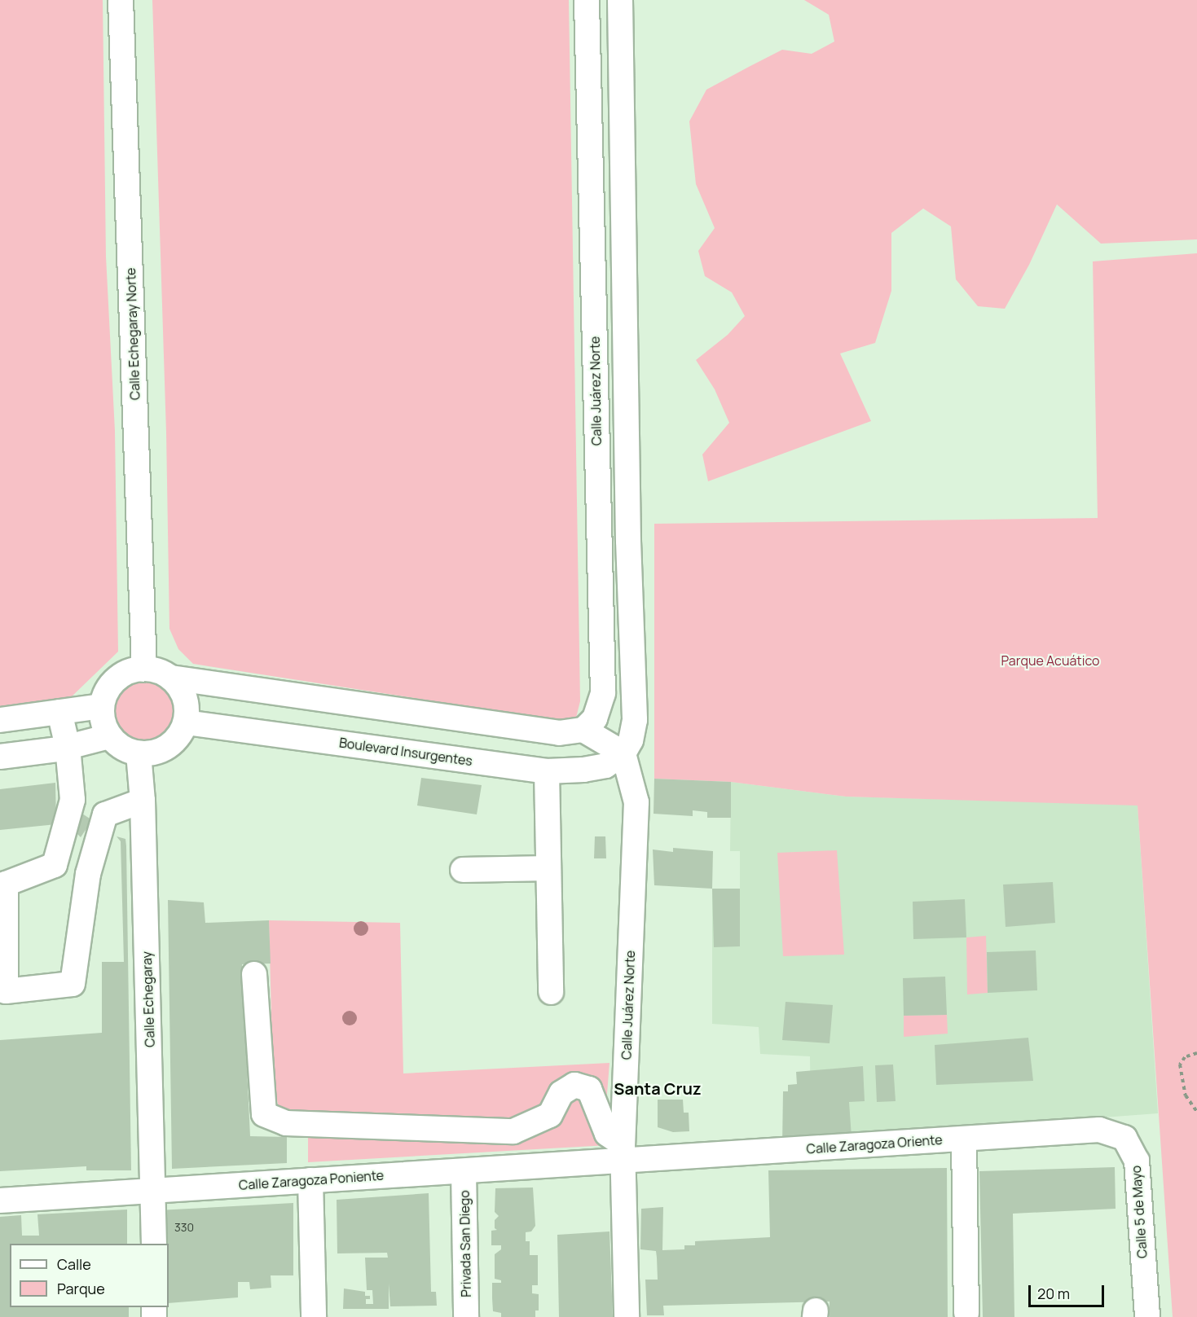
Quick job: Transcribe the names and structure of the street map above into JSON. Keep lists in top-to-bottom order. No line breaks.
{"streets":{"street":["Calle Echegaray Norte","Calle Juárez Norte","Boulevard Insurgentes","Calle Echegaray","Calle Zaragoza Oriente","Calle Zaragoza Poniente","Calle 5 de Mayo","Privada San Diego"]},"crossings":[["Calle Echegaray Norte","Boulevard Insurgentes"],["Calle Echegaray Norte","Calle Echegaray"],["Calle Juárez Norte","Boulevard Insurgentes"],["Calle Juárez Norte","Calle Zaragoza Oriente"],["Calle Juárez Norte","Calle Zaragoza Poniente"],["Boulevard Insurgentes","Calle Echegaray"],["Calle Echegaray","Calle Zaragoza Poniente"],["Calle Zaragoza Oriente","Calle Zaragoza Poniente"],["Calle Zaragoza Oriente","Calle 5 de Mayo"],["Calle Zaragoza Poniente","Privada San Diego"]],"districts":["Santa Cruz"],"parks":["Parque Acuático"],"house_numbers":["330"],"legend":["Calle","Parque"],"scale_bar":"20 m"}
